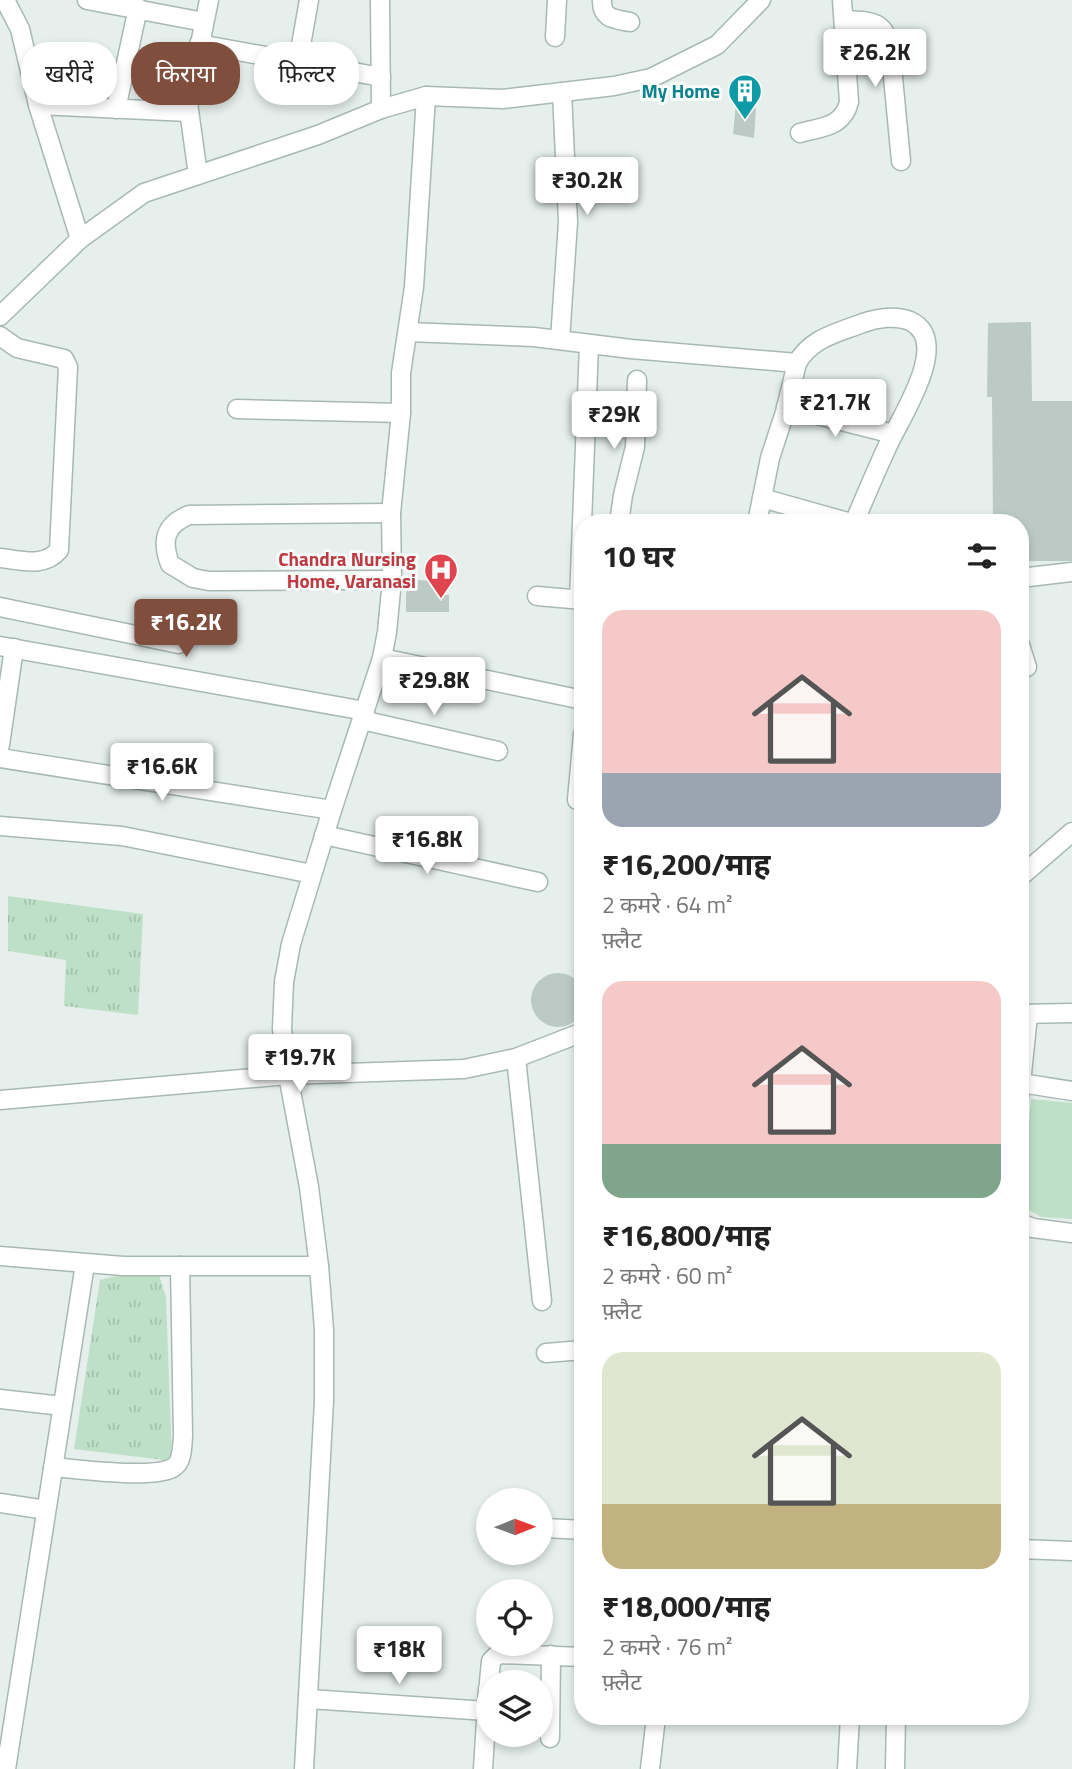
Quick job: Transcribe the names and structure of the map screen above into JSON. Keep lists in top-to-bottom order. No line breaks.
{"places":{"building":["My Home"],"hospital":["Chandra Nursing Home, Varanasi"]},"north":"right","page":{"price":["₹26.2K","₹30.2K","₹21.7K","₹29K","₹16.2K","₹29.8K","₹16.6K","₹16.8K","₹19.7K","₹18K"],"chip":["खरीदें","किराया","फ़िल्टर"],"heading":"10 घर","list":[{"name":"₹16,200/माह","note":"2 कमरे · 64 m² · फ़्लैट"},{"name":"₹16,800/माह","note":"2 कमरे · 60 m² · फ़्लैट"},{"name":"₹18,000/माह","note":"2 कमरे · 76 m² · फ़्लैट"}]}}
